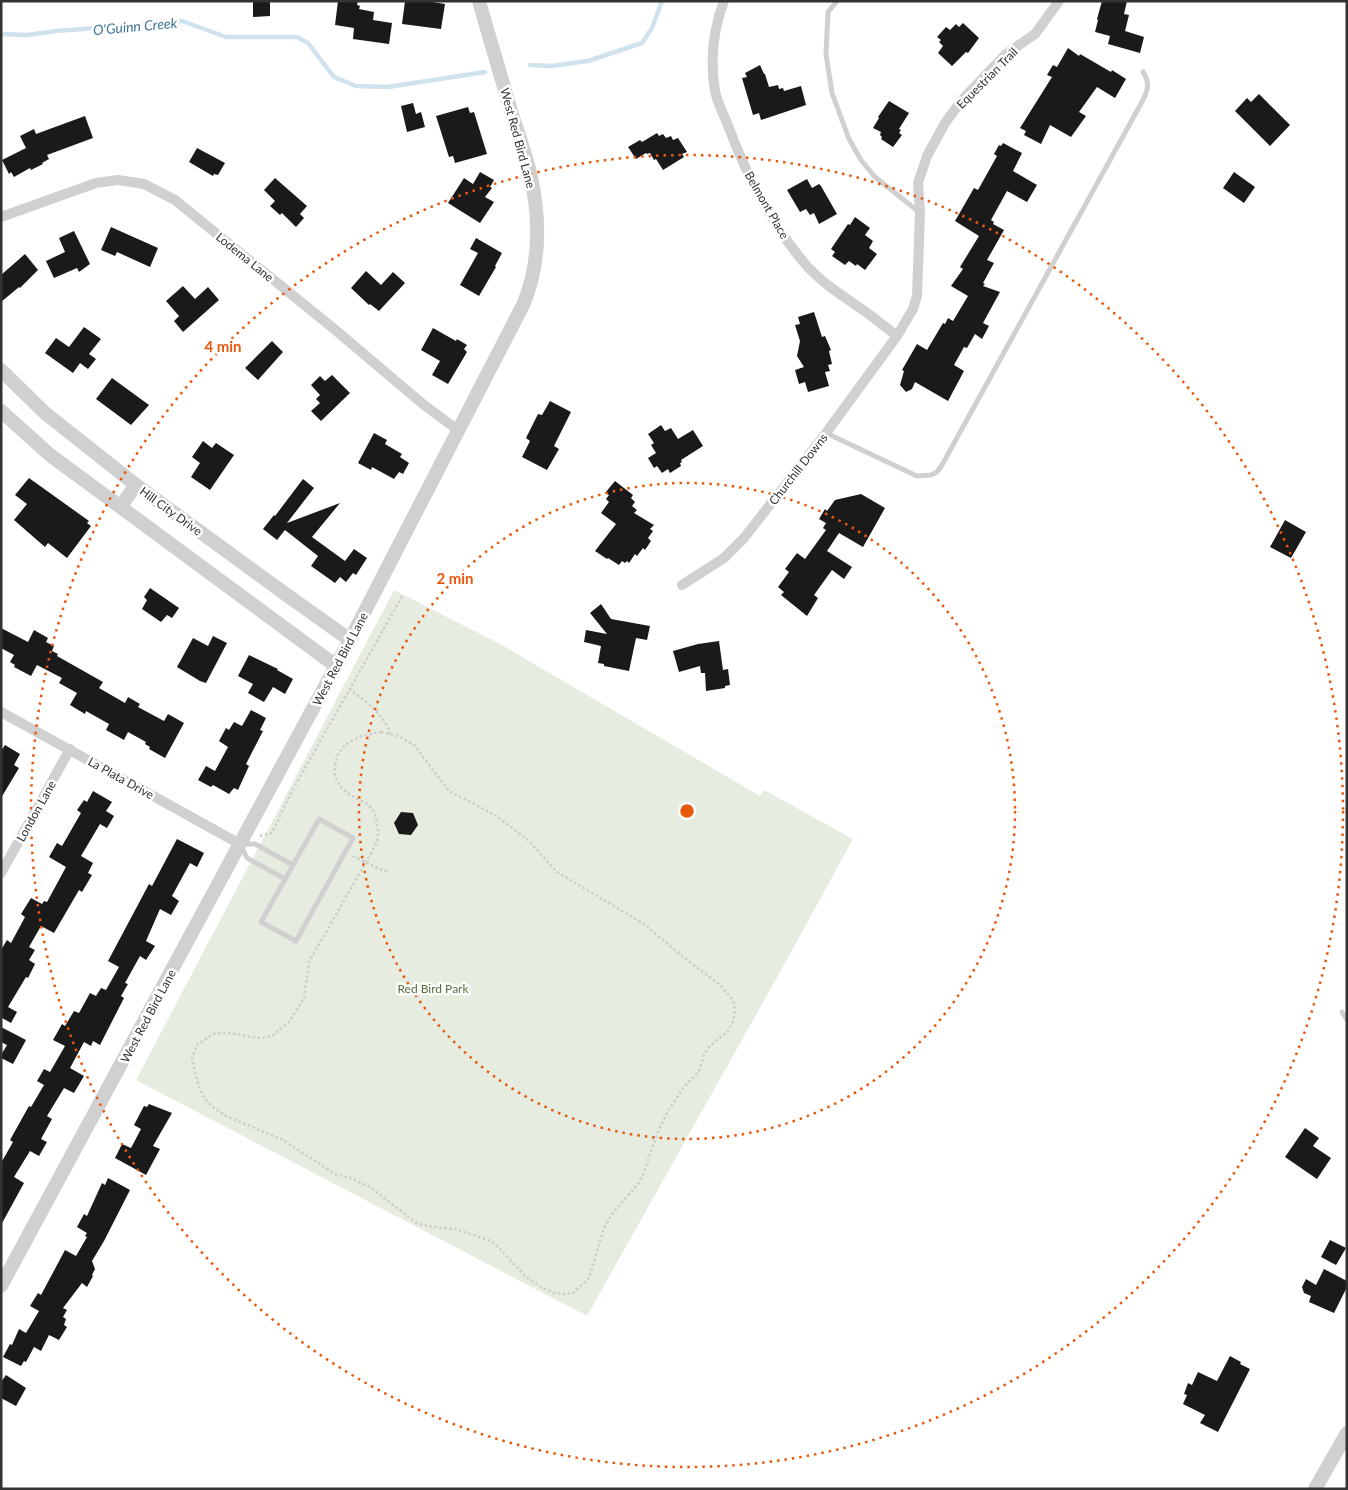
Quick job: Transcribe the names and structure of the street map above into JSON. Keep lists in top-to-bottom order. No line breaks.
{"streets":{"street":["Equestrian Trail","West Red Bird Lane","Belmont Place","Lodema Lane","Churchill Downs","Hill City Drive","La Plata Drive","London Lane"]},"crossings":[["Equestrian Trail","Belmont Place"],["Equestrian Trail","Churchill Downs"],["West Red Bird Lane","Lodema Lane"],["West Red Bird Lane","Hill City Drive"],["West Red Bird Lane","La Plata Drive"],["Belmont Place","Churchill Downs"],["La Plata Drive","London Lane"]],"water":["O'Guinn Creek"],"parks":["Red Bird Park"],"rings":["4 min","2 min"]}
